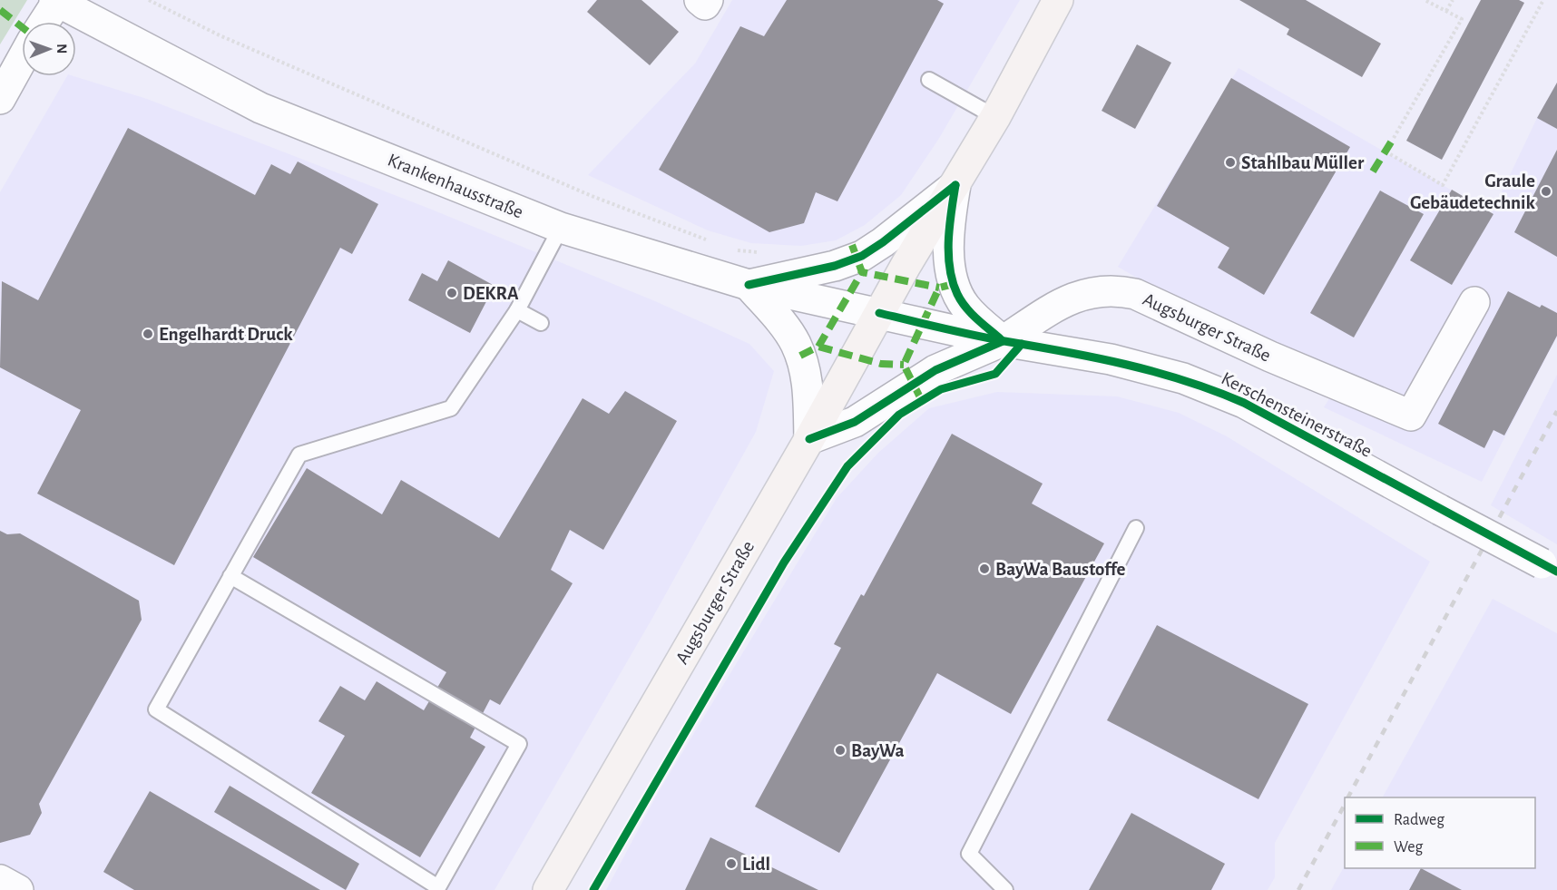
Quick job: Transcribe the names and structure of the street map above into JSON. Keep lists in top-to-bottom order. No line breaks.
{"streets":{"main road":["Augsburger Straße"],"street":["Krankenhausstraße","Kerschensteinerstraße"]},"crossings":[["Krankenhausstraße","Augsburger Straße"],["Augsburger Straße","Kerschensteinerstraße"]],"places":["Stahlbau Müller","Graule Gebäudetechnik","DEKRA","Engelhardt Druck","BayWa Baustoffe","BayWa","Lidl"],"legend":["Radweg","Weg"],"north":"right"}
